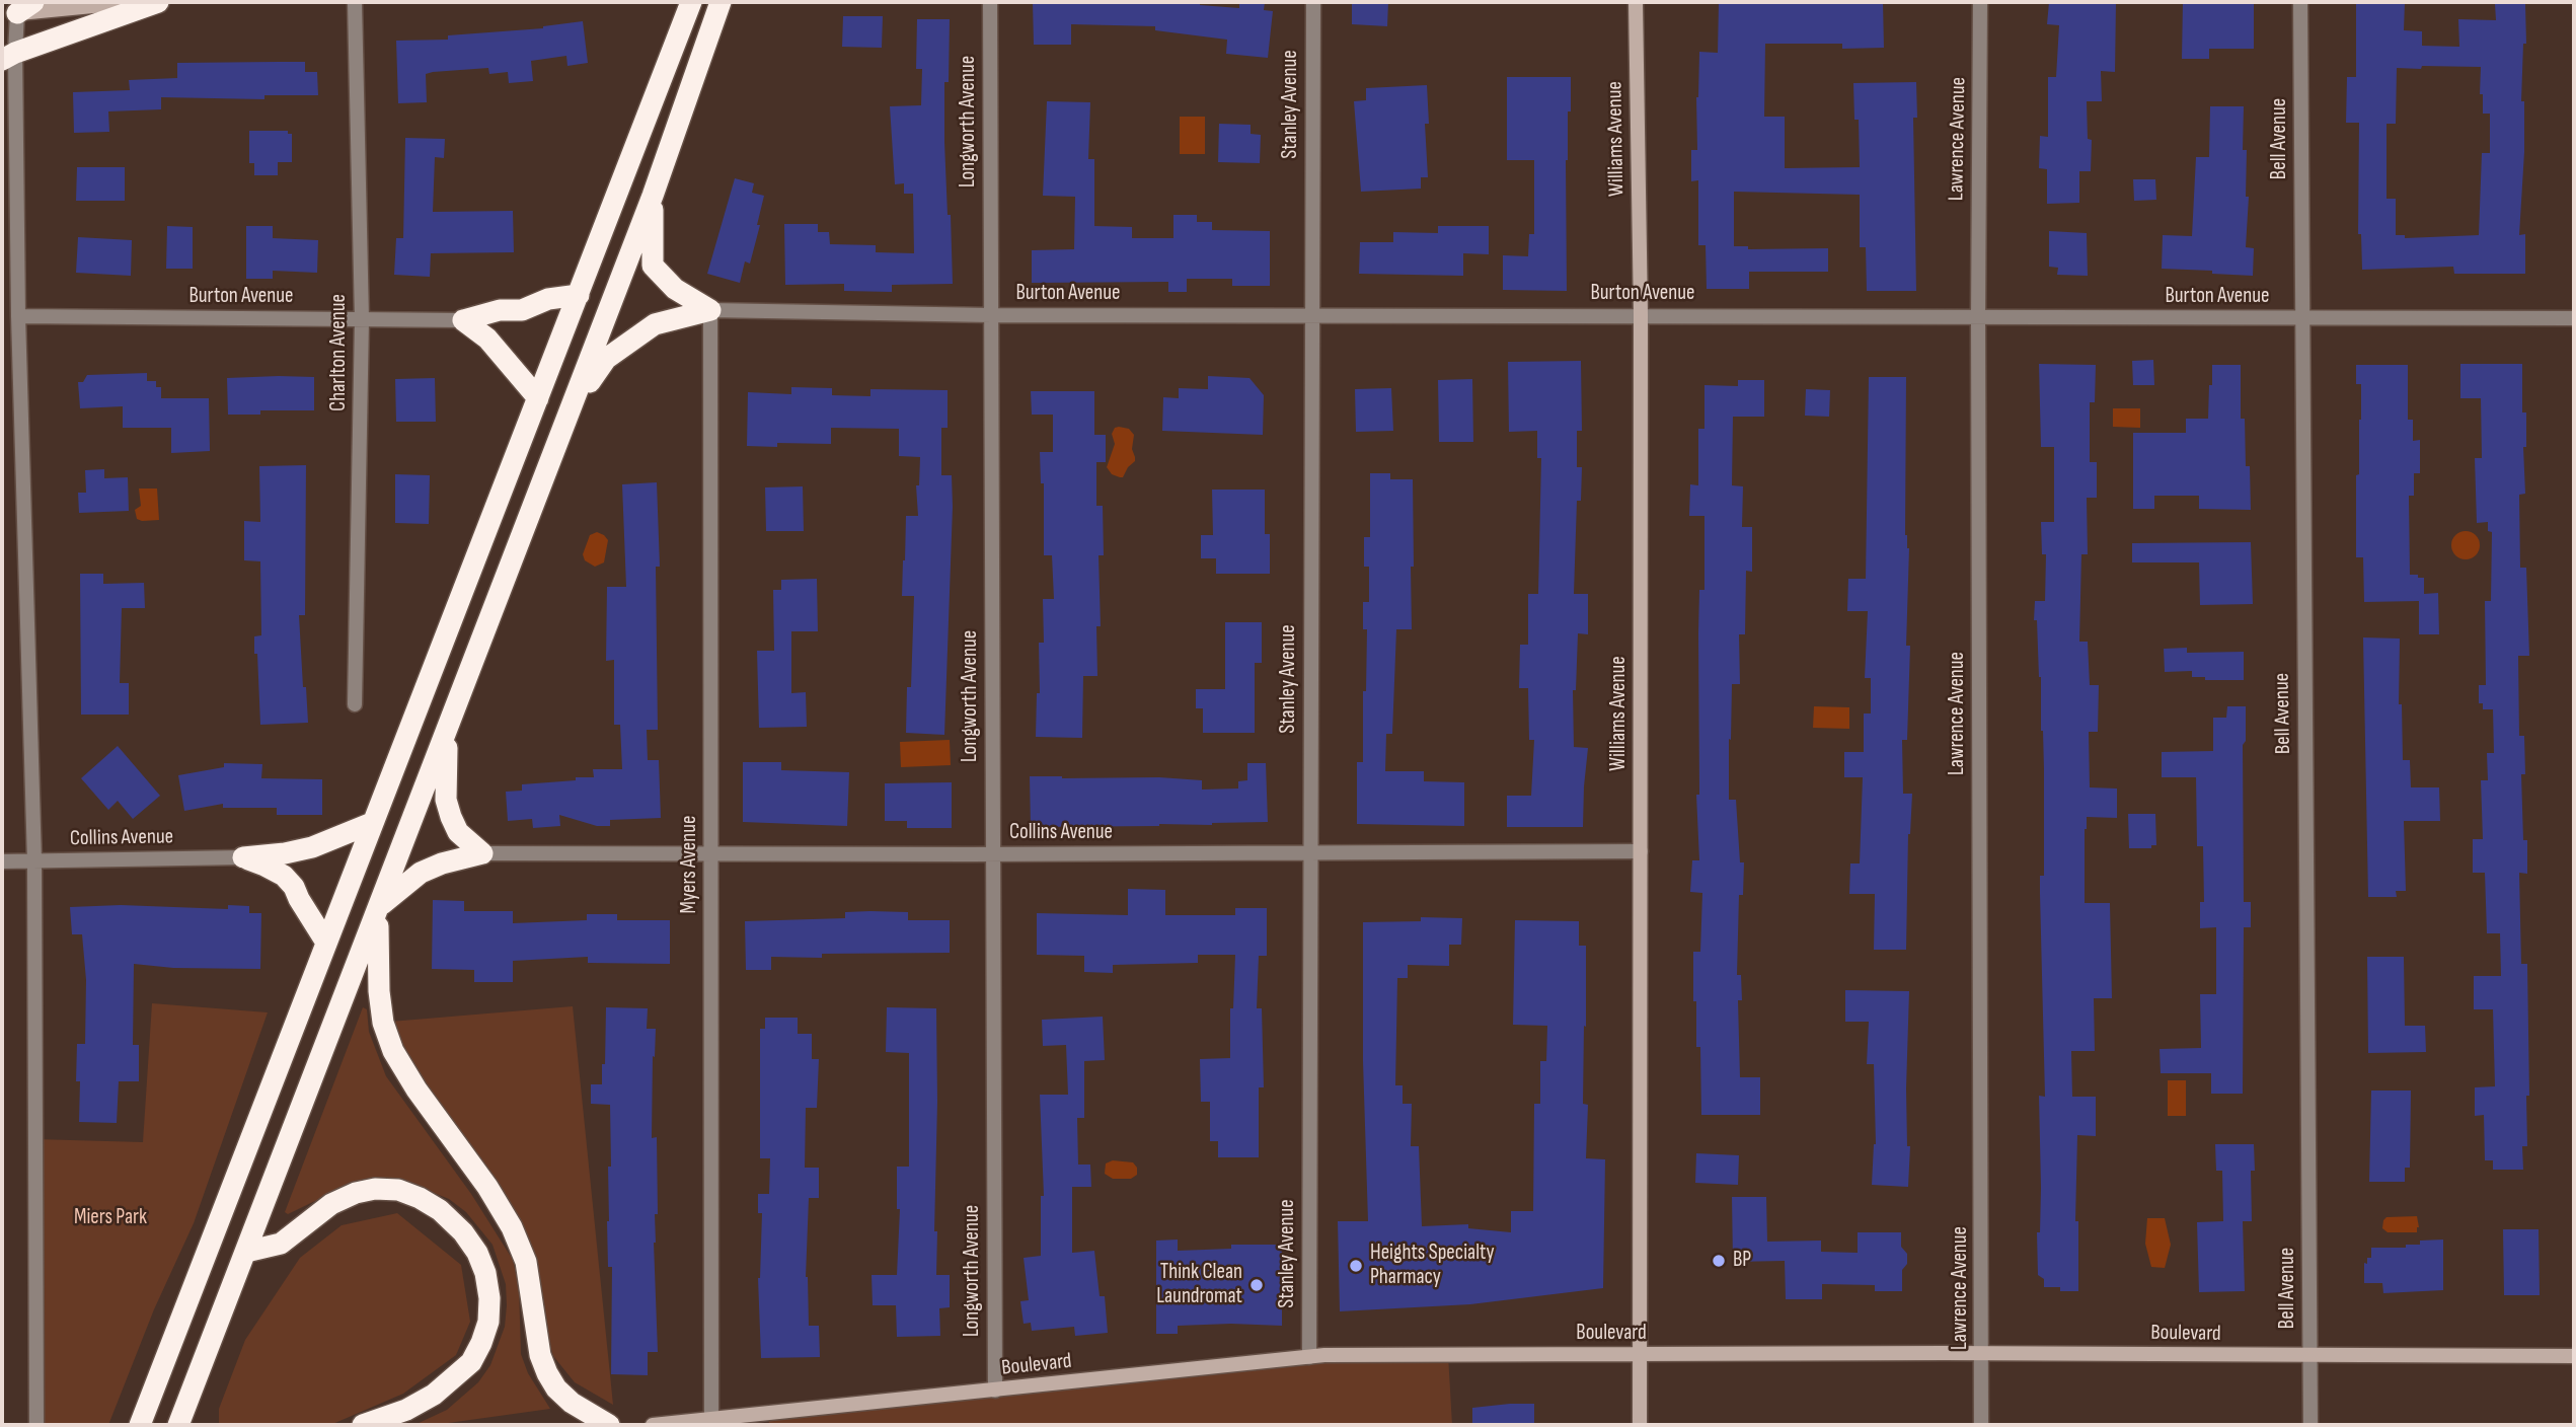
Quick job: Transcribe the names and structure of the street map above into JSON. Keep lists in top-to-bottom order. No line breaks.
{"streets":{"street":["Stanley Avenue","Longworth Avenue","Williams Avenue","Lawrence Avenue","Bell Avenue","Burton Avenue","Charlton Avenue","Collins Avenue","Myers Avenue","Boulevard"]},"crossings":[["Stanley Avenue","Burton Avenue"],["Stanley Avenue","Collins Avenue"],["Stanley Avenue","Boulevard"],["Longworth Avenue","Burton Avenue"],["Longworth Avenue","Collins Avenue"],["Longworth Avenue","Boulevard"],["Williams Avenue","Burton Avenue"],["Williams Avenue","Collins Avenue"],["Williams Avenue","Boulevard"],["Lawrence Avenue","Burton Avenue"],["Lawrence Avenue","Boulevard"],["Bell Avenue","Burton Avenue"],["Bell Avenue","Boulevard"],["Burton Avenue","Charlton Avenue"],["Burton Avenue","Myers Avenue"],["Collins Avenue","Myers Avenue"],["Myers Avenue","Boulevard"]],"parks":["Miers Park"],"places":["BP","Heights Specialty Pharmacy","Think Clean Laundromat"]}
